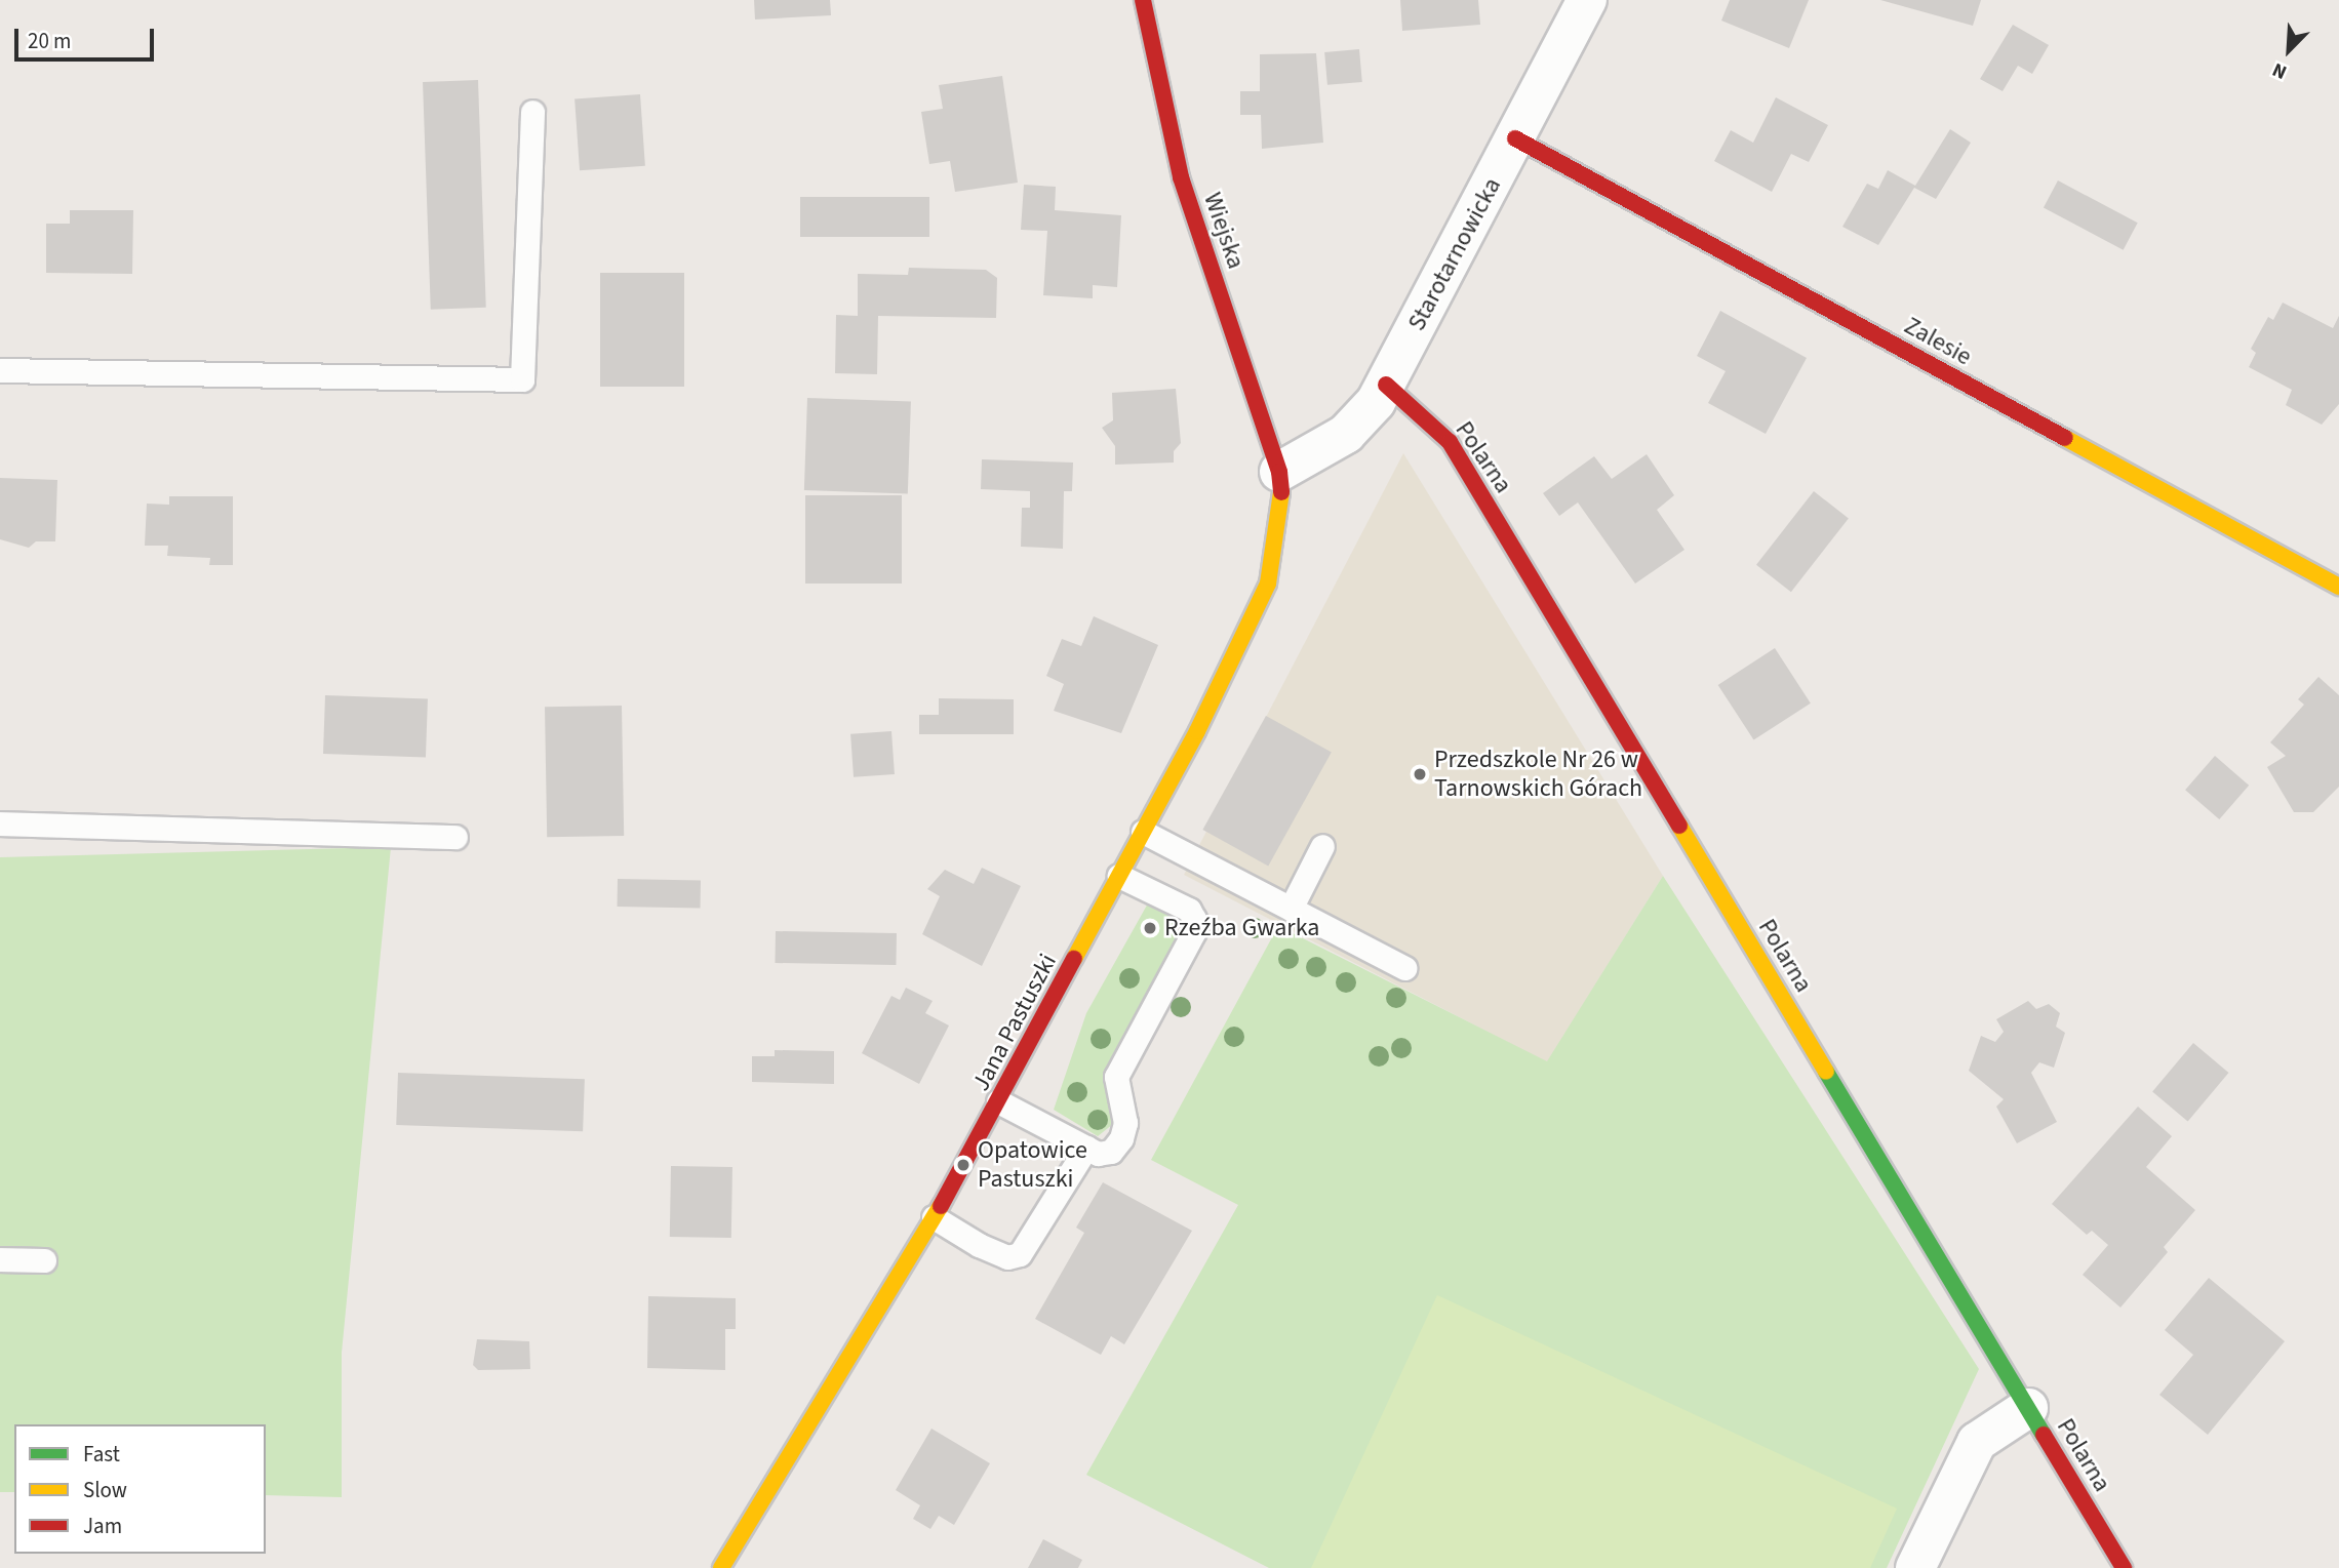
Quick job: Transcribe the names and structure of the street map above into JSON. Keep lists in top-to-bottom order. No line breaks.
{"streets":{"street":["Wiejska","Starotarnowicka","Zalesie","Polarna","Jana Pastuszki"]},"crossings":[["Wiejska","Starotarnowicka"],["Wiejska","Jana Pastuszki"],["Starotarnowicka","Zalesie"],["Starotarnowicka","Polarna"],["Starotarnowicka","Jana Pastuszki"]],"places":["Przedszkole Nr 26 w Tarnowskich Górach","Rzeźba Gwarka","Opatowice Pastuszki"],"legend":["Fast","Slow","Jam"],"scale_bar":"20 m","north":"bottom left"}
